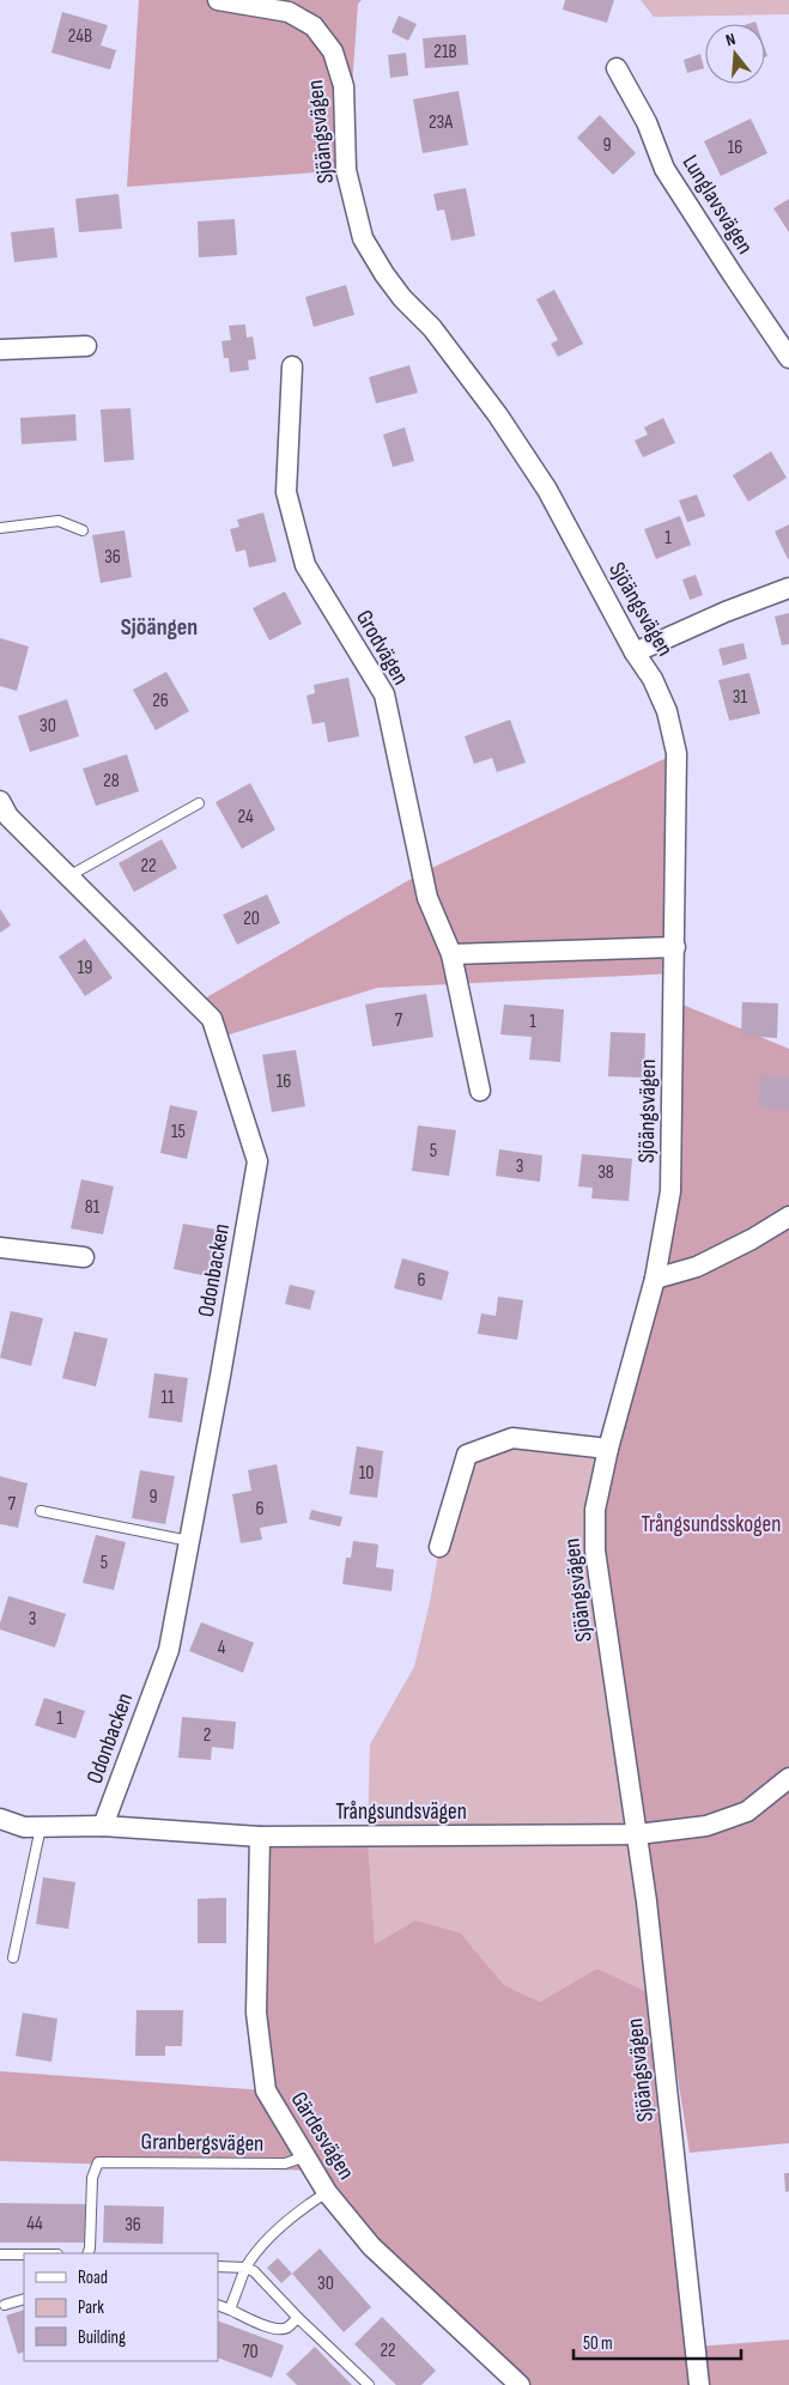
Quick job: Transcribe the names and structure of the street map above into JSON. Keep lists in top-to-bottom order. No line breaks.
{"streets":{"street":["Sjöängsvägen","Lunglavsvägen","Grodvägen","Odonbacken","Trångsundsvägen","Gärdesvägen"],"lane":["Granbergsvägen"]},"crossings":[["Sjöängsvägen","Trångsundsvägen"],["Odonbacken","Trångsundsvägen"],["Trångsundsvägen","Gärdesvägen"],["Gärdesvägen","Granbergsvägen"]],"districts":["Sjöängen"],"parks":["Trångsundsskogen"],"house_numbers":["24B","21B","23A","9","16","1","36","31","26","30","28","24","22","20","19","7","1","16","15","5","3","38","81","6","11","10","9","7","6","5","3","4","1","2","44","36","30","22","70"],"legend":["Road","Park","Building"],"scale_bar":"50 m","north":"top"}
